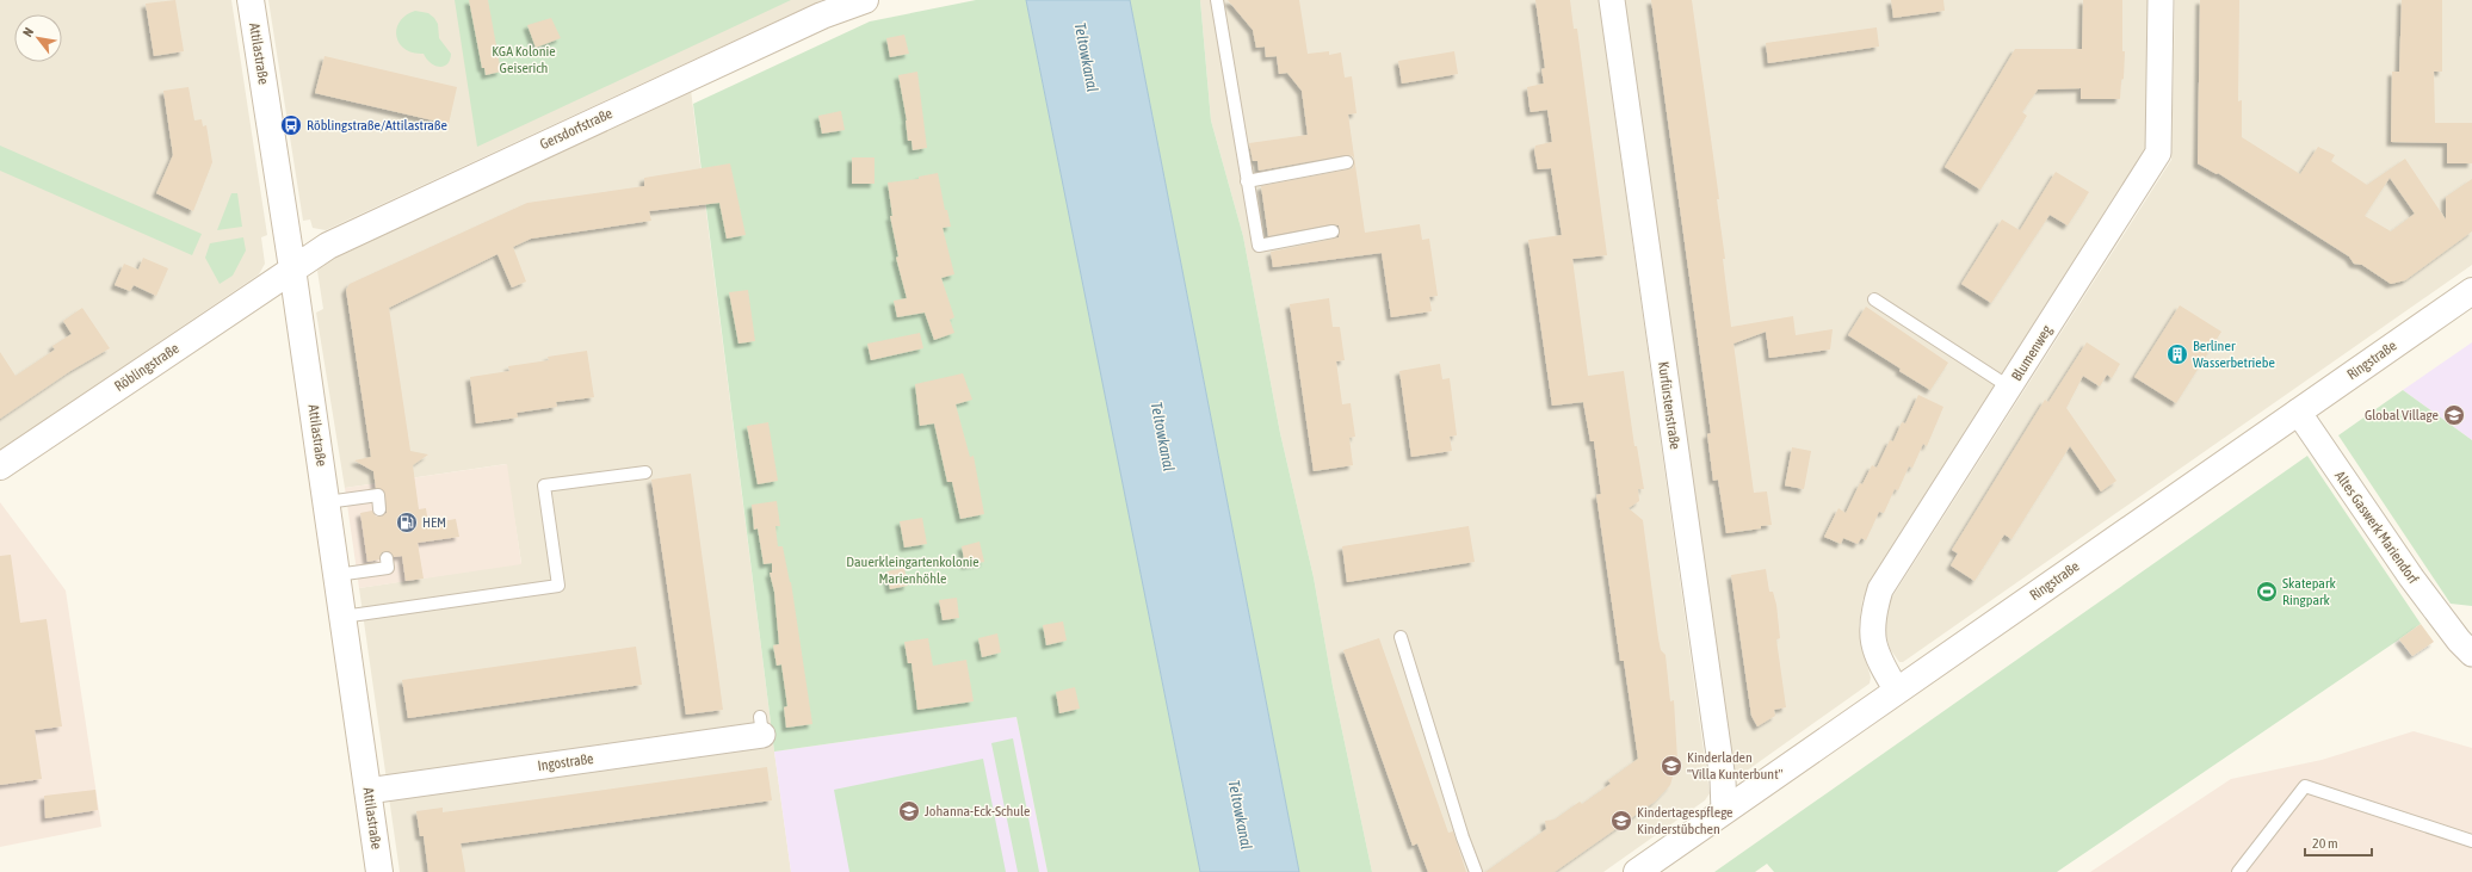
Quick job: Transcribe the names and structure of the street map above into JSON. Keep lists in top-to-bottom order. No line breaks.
{"streets":{"main road":["Attilastraße","Gersdorfstraße","Ringstraße","Röblingstraße"],"street":["Blumenweg","Kurfürstenstraße","Altes Gaswerk Mariendorf","Ingostraße"]},"crossings":[["Attilastraße","Gersdorfstraße"],["Attilastraße","Röblingstraße"],["Attilastraße","Ingostraße"],["Gersdorfstraße","Röblingstraße"],["Blumenweg","Ringstraße"],["Ringstraße","Kurfürstenstraße"],["Ringstraße","Altes Gaswerk Mariendorf"]],"water":["Teltowkanal"],"parks":["KGA Kolonie Geiserich","Dauerkleingartenkolonie Marienhöhle"],"places":{"bus stop":["Röblingstraße/Attilastraße"],"building":["Berliner Wasserbetriebe"],"school or university":["Global Village","Kinderladen \"Villa Kunterbunt\"","Johanna-Eck-Schule","Kindertagespflege Kinderstübchen"],"fuel station":["HEM"],"sports":["Skatepark Ringpark"]},"scale_bar":"20 m","north":"top left"}
